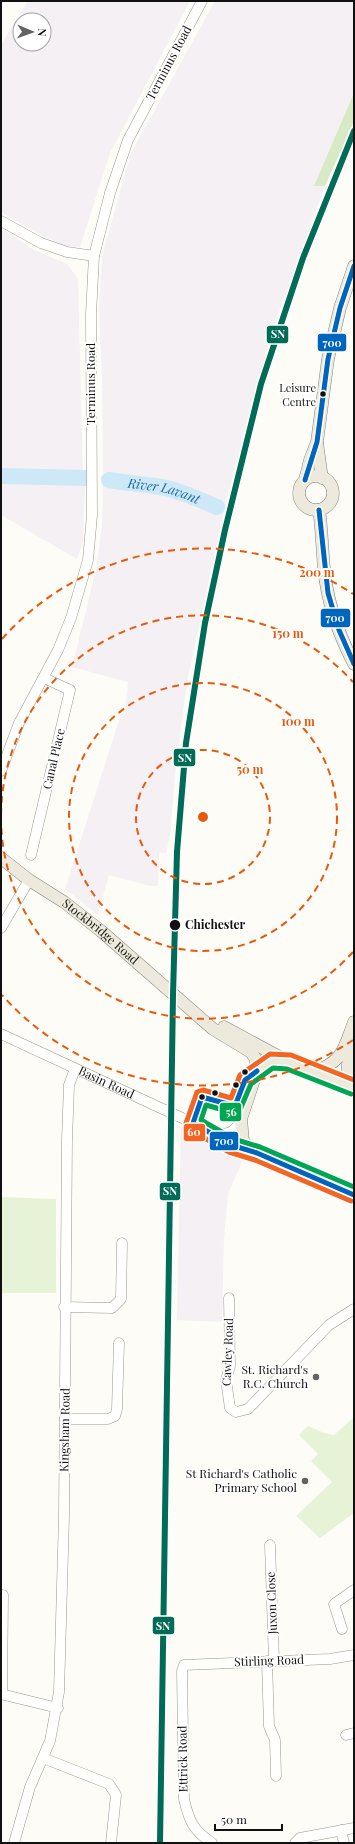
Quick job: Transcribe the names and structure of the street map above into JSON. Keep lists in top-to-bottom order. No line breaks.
{"streets":{"main road":["Stockbridge Road"],"street":["Terminus Road","Canal Place","Basin Road","Cawley Road","Kingsham Road","Juxon Close","Stirling Road","Ettrick Road"]},"crossings":[["Terminus Road","Canal Place"],["Basin Road","Kingsham Road"],["Juxon Close","Stirling Road"],["Stirling Road","Ettrick Road"]],"water":["River Lavant"],"places":["Leisure Centre","Chichester","St. Richard's R.C. Church","St Richard's Catholic Primary School"],"lines":["transit line SN","transit line 700","transit line 60","transit line 56"],"scale_bar":"50 m","north":"right","rings":["200 m","150 m","100 m","50 m"]}
